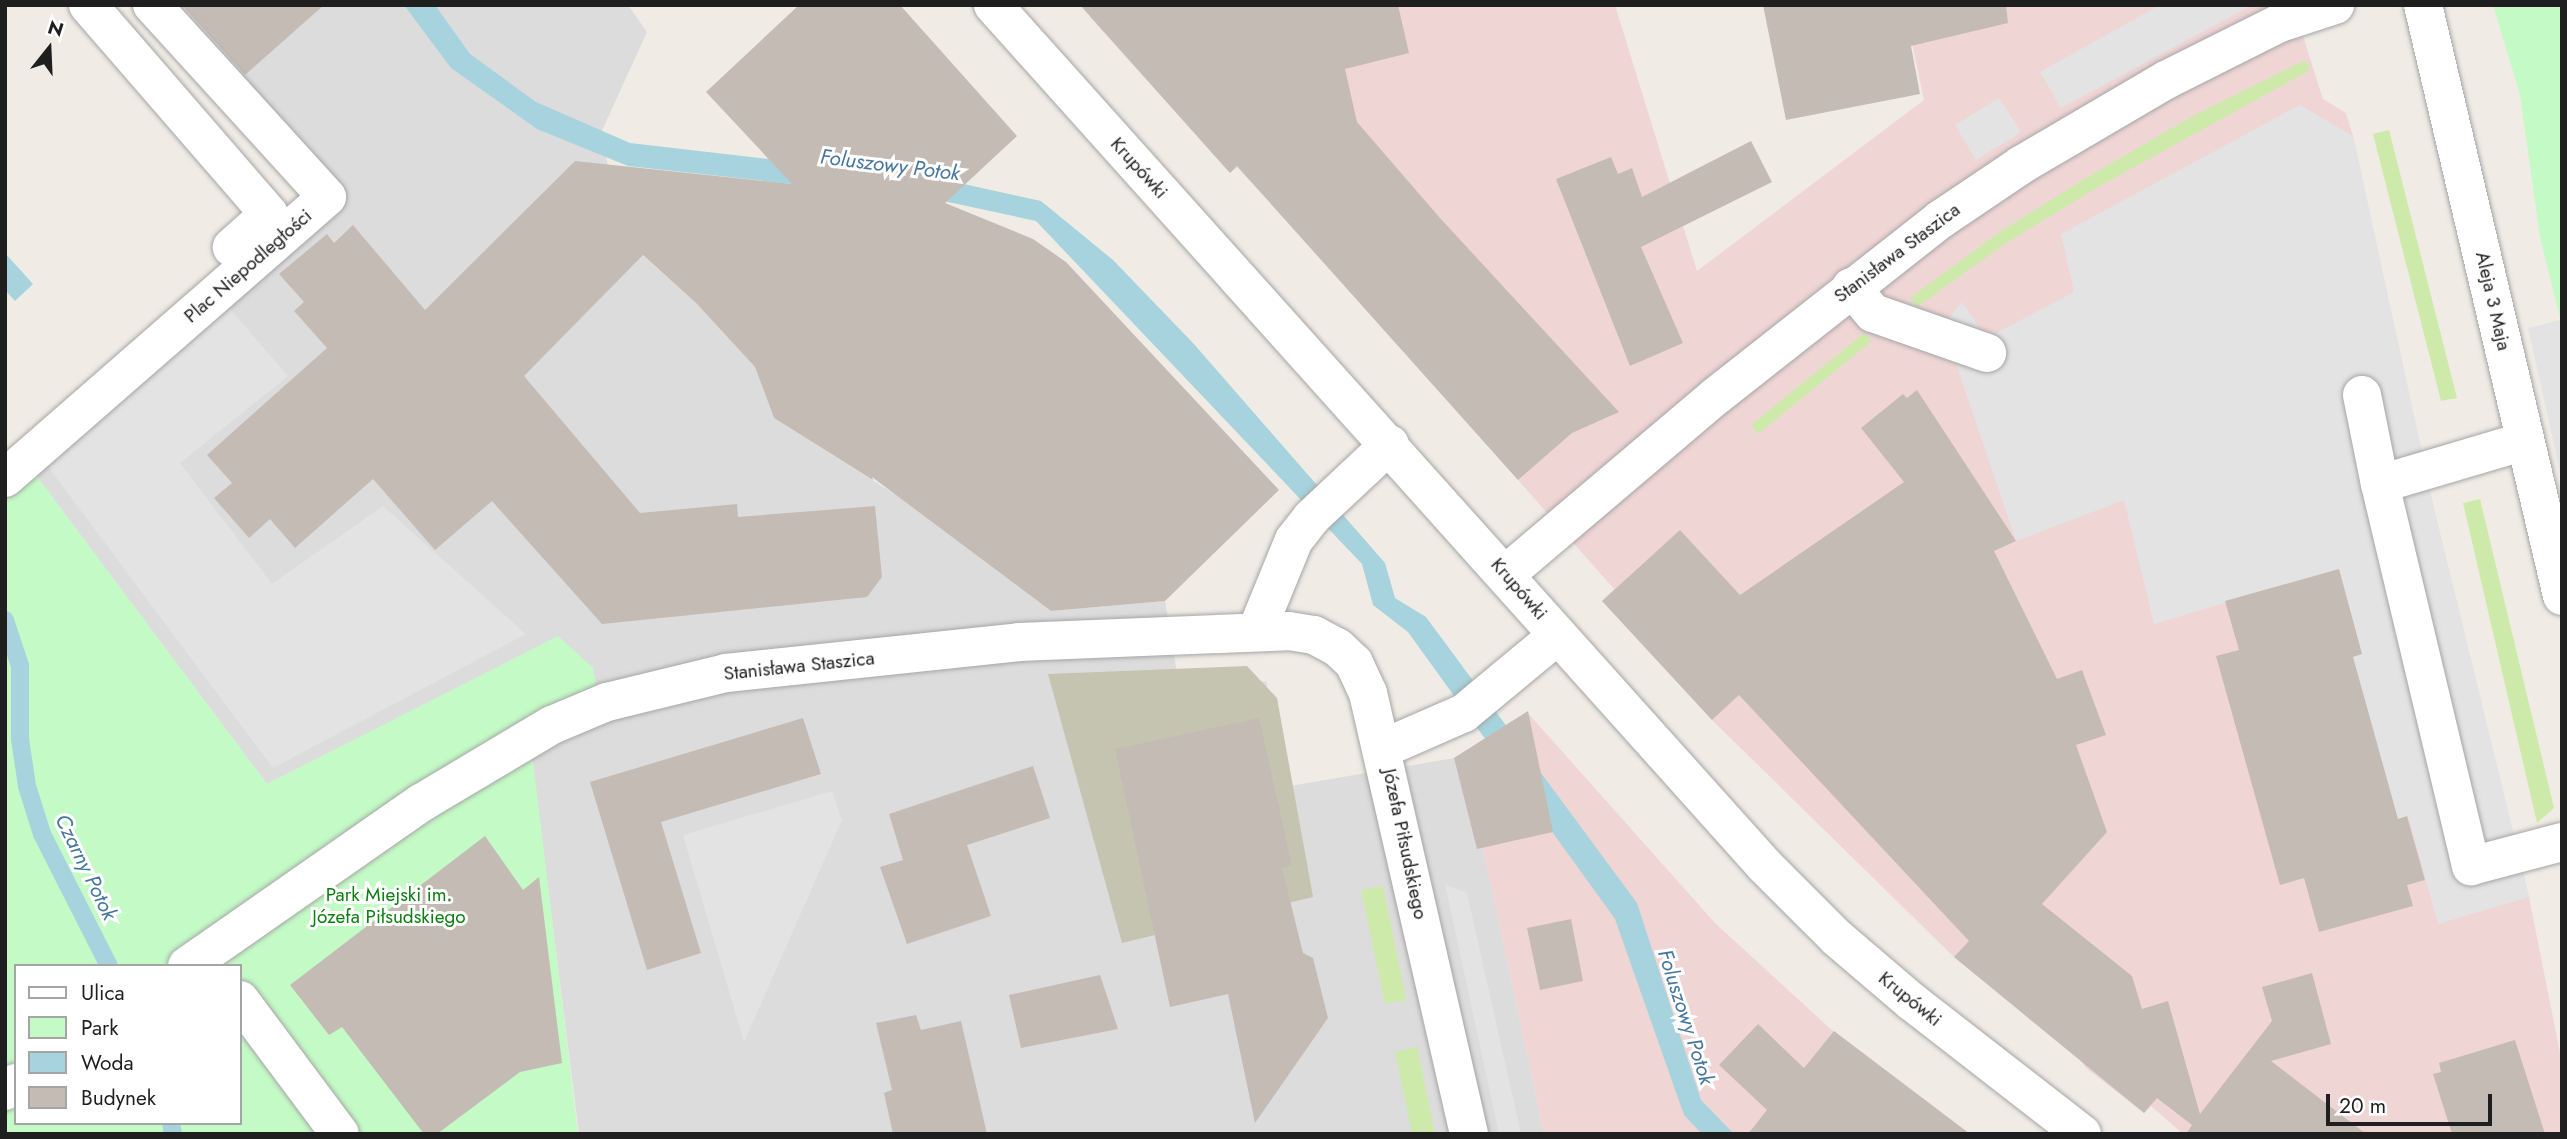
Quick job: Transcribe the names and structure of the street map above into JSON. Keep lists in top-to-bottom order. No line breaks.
{"streets":{"street":["Krupówki","Stanisława Staszica","Plac Niepodległości","Aleja 3 Maja","Józefa Piłsudskiego"]},"crossings":[["Krupówki","Stanisława Staszica"],["Stanisława Staszica","Józefa Piłsudskiego"]],"water":["Foluszowy Potok","Czarny Potok"],"parks":["Park Miejski im. Józefa Piłsudskiego"],"legend":["Ulica","Park","Woda","Budynek"],"scale_bar":"20 m","north":"top"}
